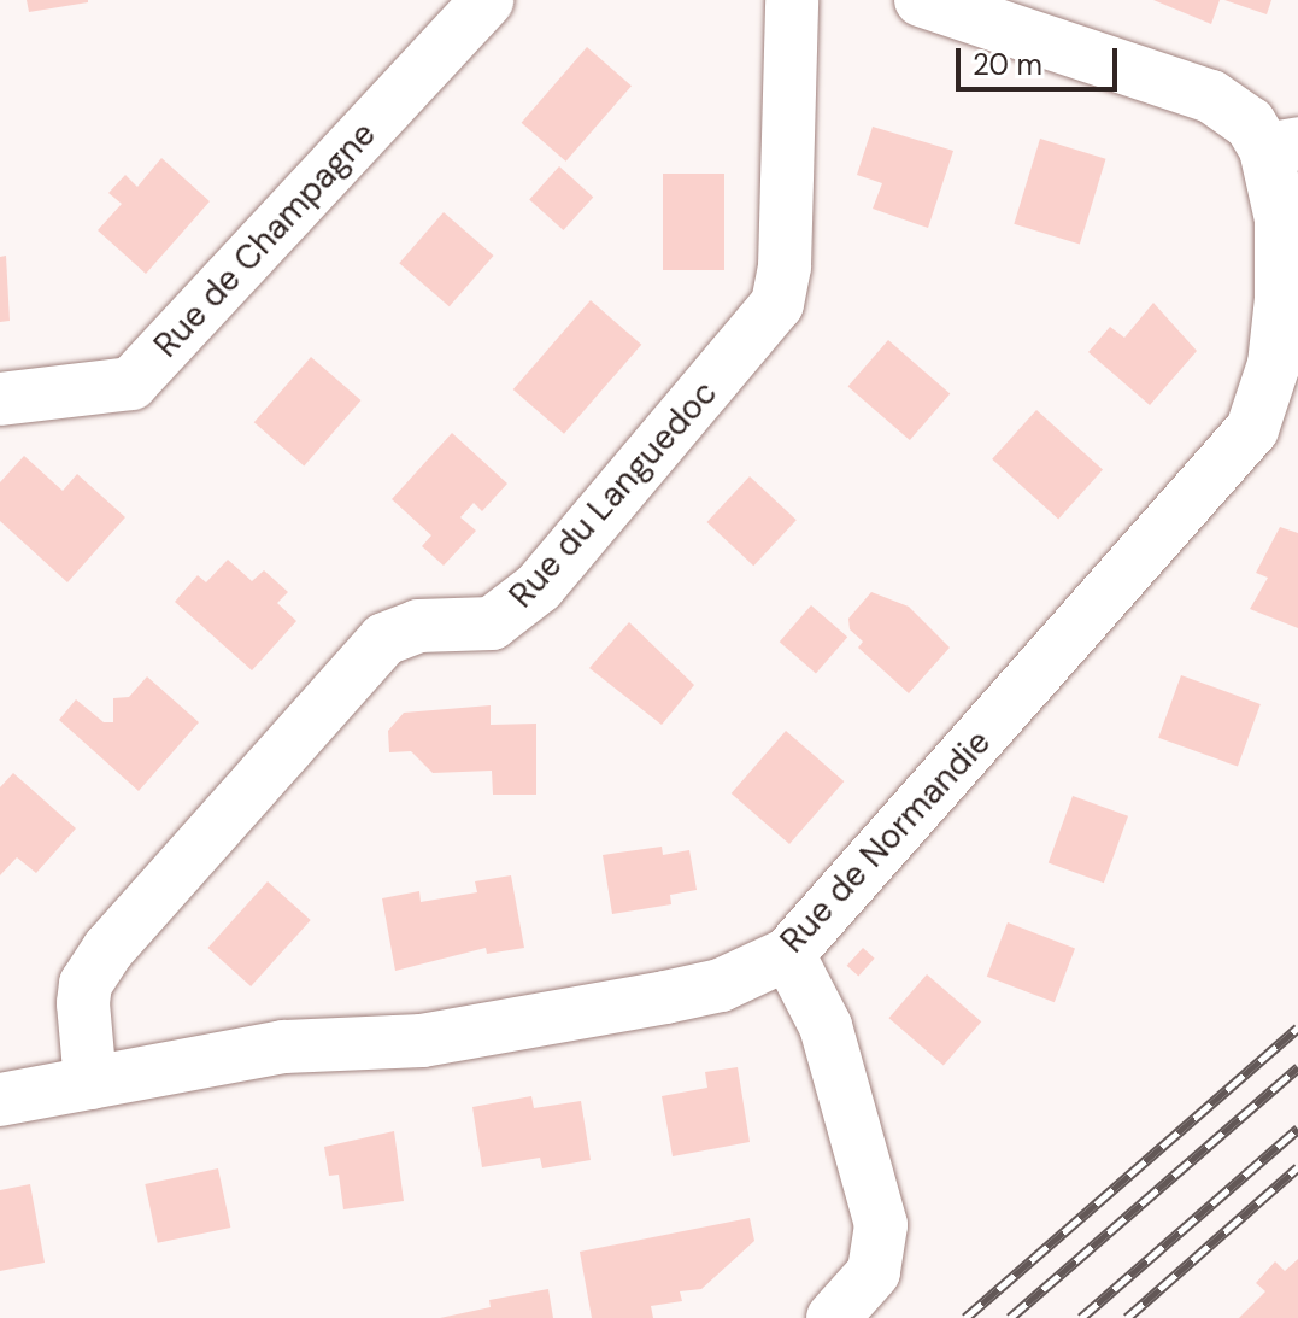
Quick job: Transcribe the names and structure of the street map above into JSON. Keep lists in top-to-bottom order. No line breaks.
{"streets":{"street":["Rue de Champagne","Rue du Languedoc","Rue de Normandie"]},"crossings":[["Rue du Languedoc","Rue de Normandie"]],"scale_bar":"20 m"}
